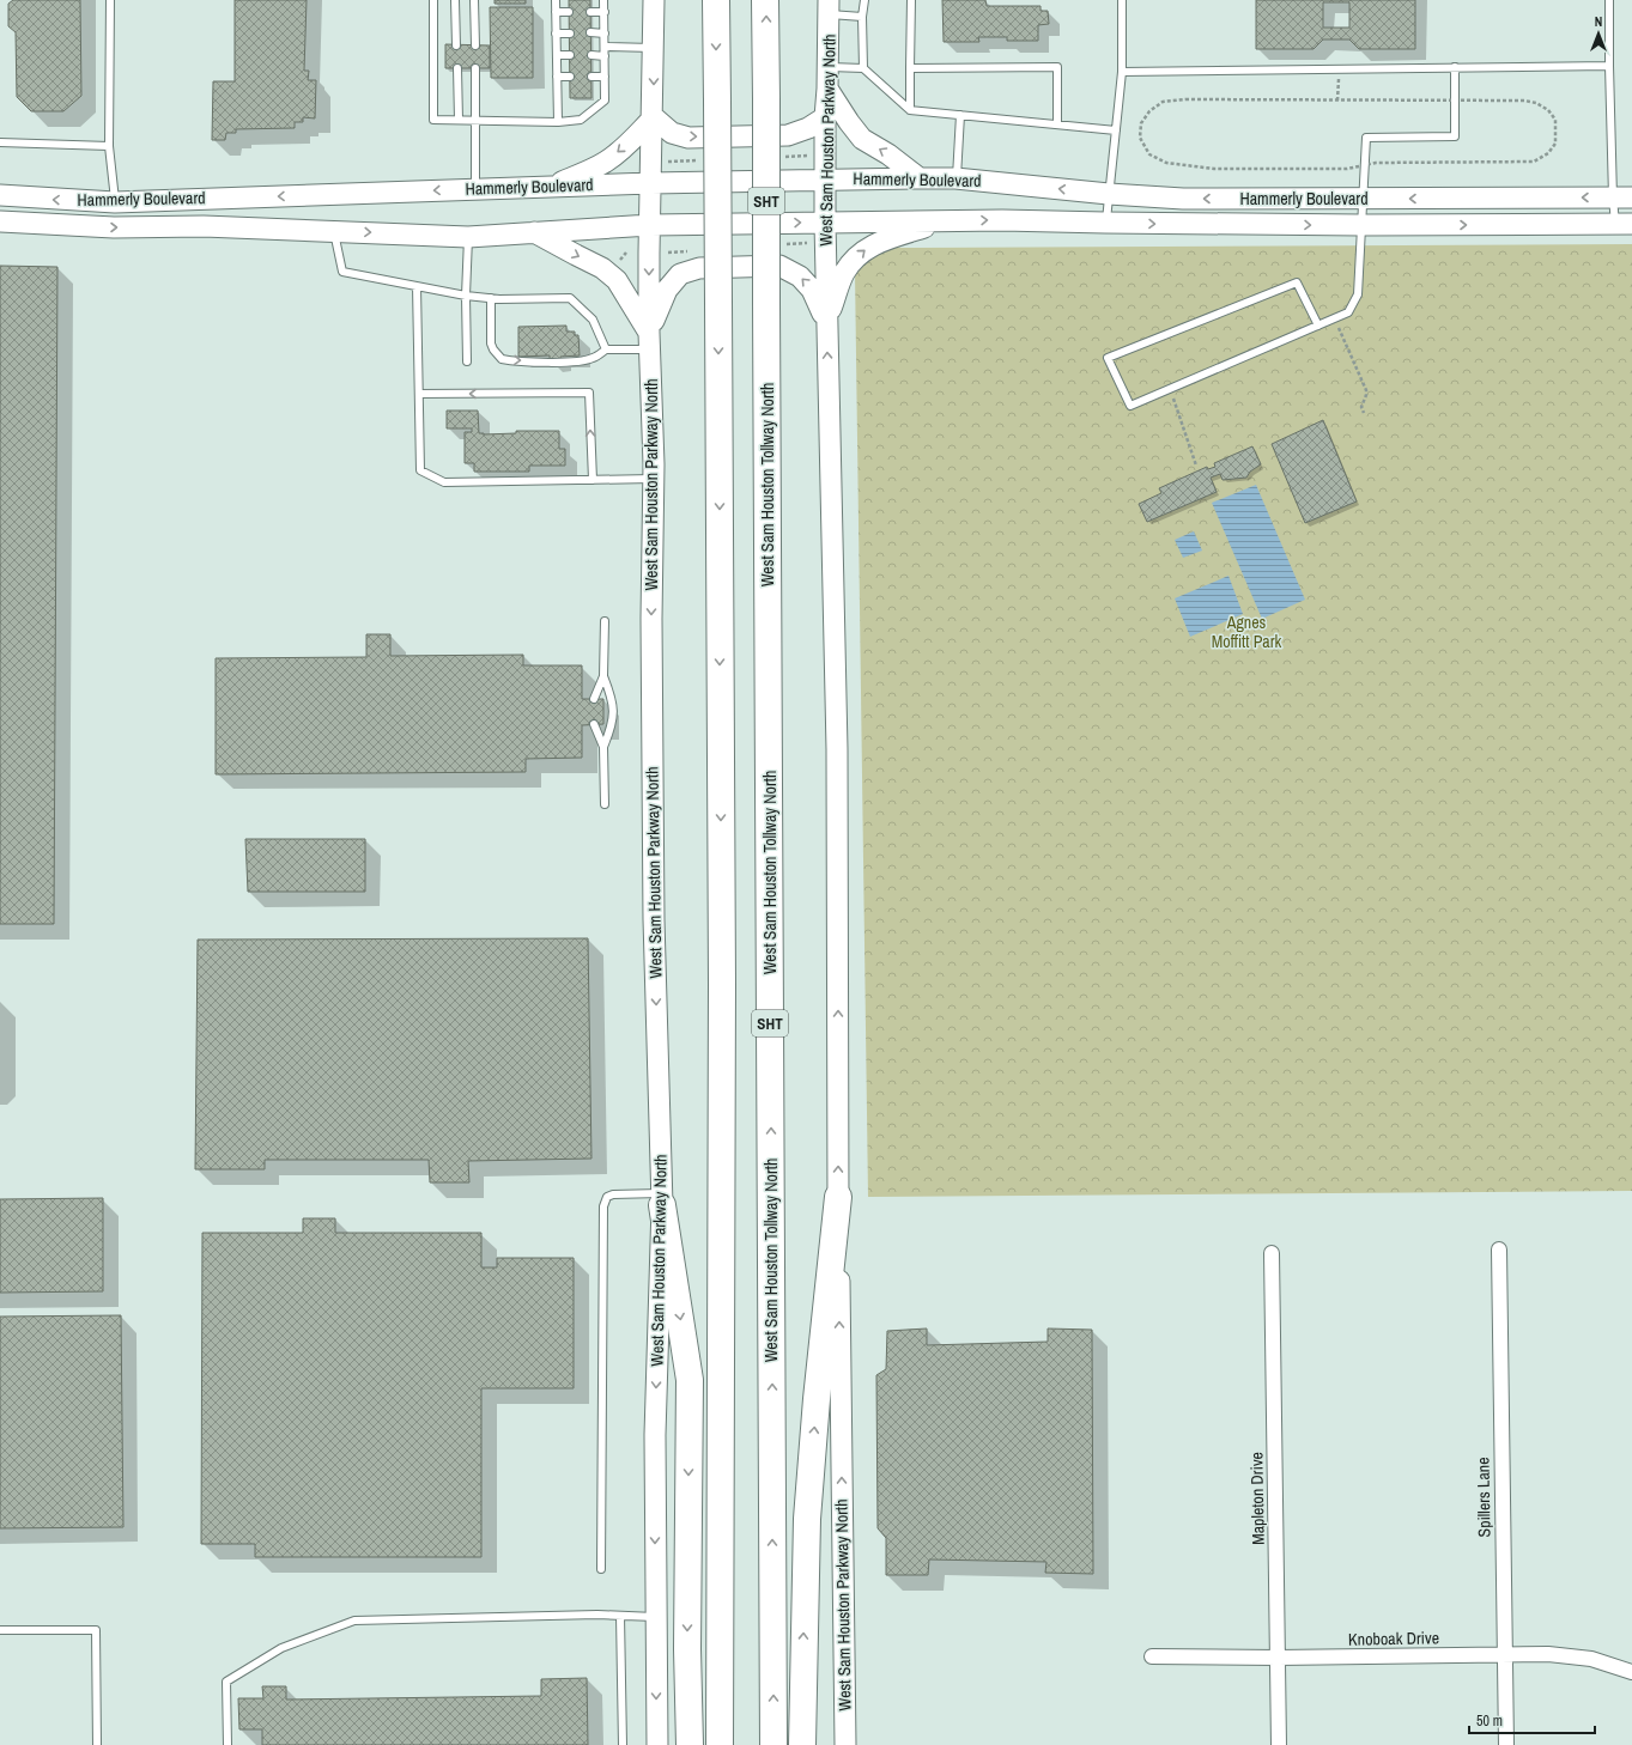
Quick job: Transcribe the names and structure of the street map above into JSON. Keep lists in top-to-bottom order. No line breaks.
{"streets":{"highway":["SHT","West Sam Houston Tollway North"],"main road":["West Sam Houston Parkway North","Hammerly Boulevard"],"street":["Spillers Lane","Mapleton Drive","Knoboak Drive"]},"crossings":[["West Sam Houston Parkway North","Hammerly Boulevard"],["Spillers Lane","Knoboak Drive"],["Mapleton Drive","Knoboak Drive"]],"parks":["Agnes Moffitt Park"],"scale_bar":"50 m","north":"top"}
